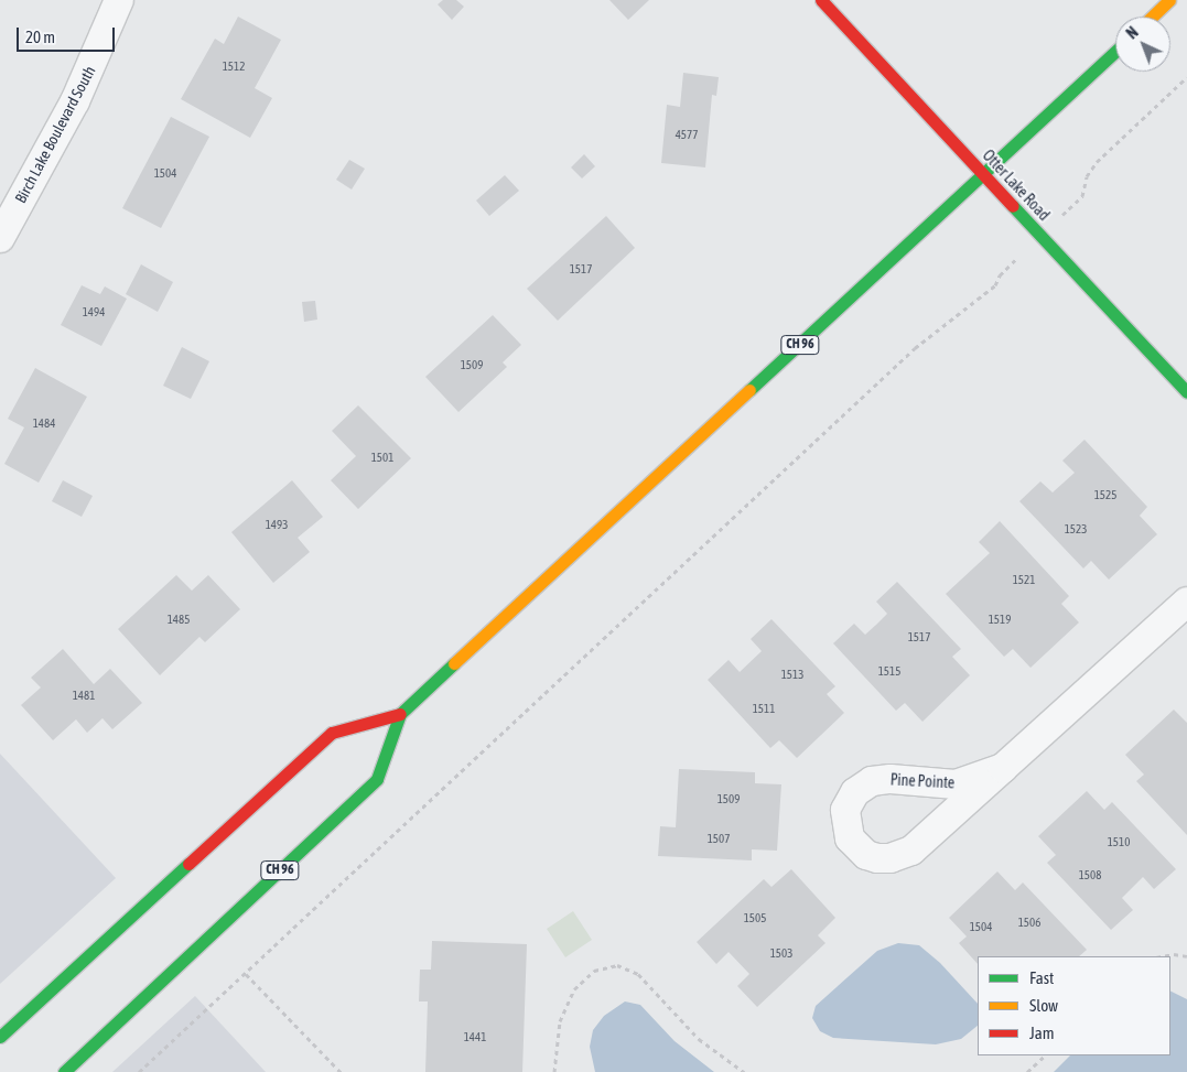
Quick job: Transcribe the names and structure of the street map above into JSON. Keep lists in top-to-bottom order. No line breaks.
{"streets":{"main road":["Otter Lake Road","CH 96"],"street":["Birch Lake Boulevard South","Pine Pointe"]},"crossings":[["Otter Lake Road","CH 96"]],"house_numbers":["1512","4577","1504","1517","1494","1509","1484","1501","1525","1493","1523","1521","1485","1519","1517","1515","1513","1481","1511","1509","1507","1510","1508","1505","1506","1504","1503","1441"],"legend":["Fast","Slow","Jam"],"scale_bar":"20 m","north":"top left"}
